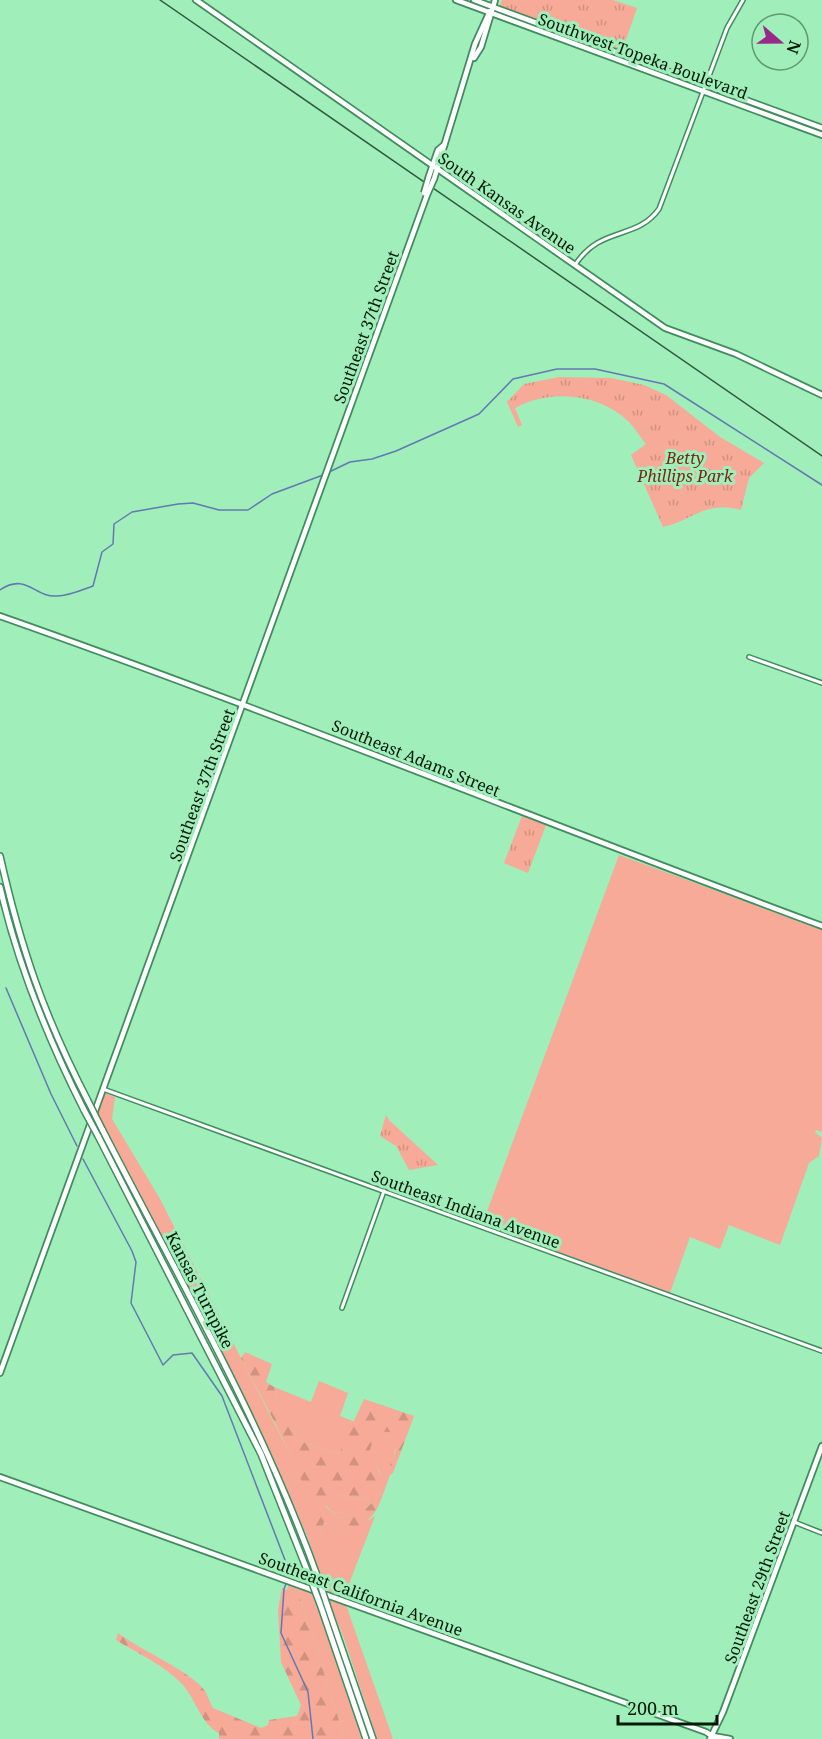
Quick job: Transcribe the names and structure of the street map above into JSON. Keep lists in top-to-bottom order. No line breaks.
{"streets":{"highway":["Kansas Turnpike"],"main road":["Southwest Topeka Boulevard","South Kansas Avenue","Southeast 37th Street","Southeast Adams Street","Southeast 29th Street","Southeast California Avenue"],"street":["Southeast Indiana Avenue"]},"crossings":[["Southeast 37th Street","Southeast Adams Street"],["Southeast 37th Street","Southeast Indiana Avenue"],["Southeast 29th Street","Southeast California Avenue"]],"parks":["Betty Phillips Park"],"scale_bar":"200 m","north":"right"}
